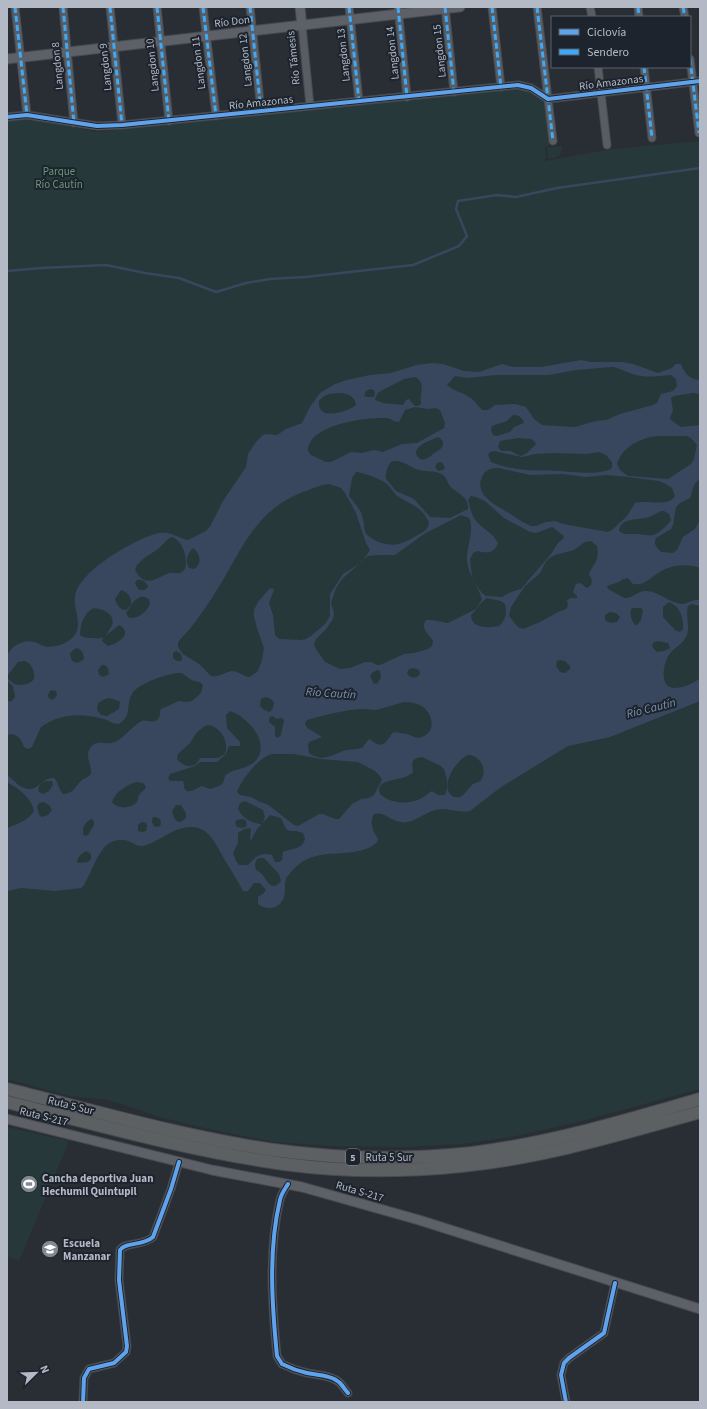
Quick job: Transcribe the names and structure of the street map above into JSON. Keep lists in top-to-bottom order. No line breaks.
{"streets":{"highway":["Ruta 5 Sur","5"],"main road":["Río Don","Río Támesis","Ruta S-217"],"street":["Langdon 15","Langdon 14","Langdon 13","Langdon 12","Langdon 11","Langdon 10","Langdon 8","Langdon 9","Río Amazonas"]},"crossings":[["Río Don","Langdon 15"],["Río Don","Langdon 14"],["Río Don","Langdon 13"],["Río Don","Río Támesis"],["Río Don","Langdon 12"],["Río Don","Langdon 11"],["Río Don","Langdon 10"],["Río Don","Langdon 8"],["Río Don","Langdon 9"],["Langdon 15","Río Amazonas"],["Langdon 14","Río Amazonas"],["Langdon 13","Río Amazonas"],["Río Támesis","Río Amazonas"],["Langdon 12","Río Amazonas"],["Langdon 11","Río Amazonas"],["Langdon 10","Río Amazonas"],["Langdon 8","Río Amazonas"],["Langdon 9","Río Amazonas"]],"water":["Río Cautín"],"parks":["Parque Río Cautín"],"places":{"sports":["Cancha deportiva Juan Hechumil Quintupil"],"school or university":["Escuela Manzanar"]},"legend":["Ciclovía","Sendero"],"north":"top right"}
